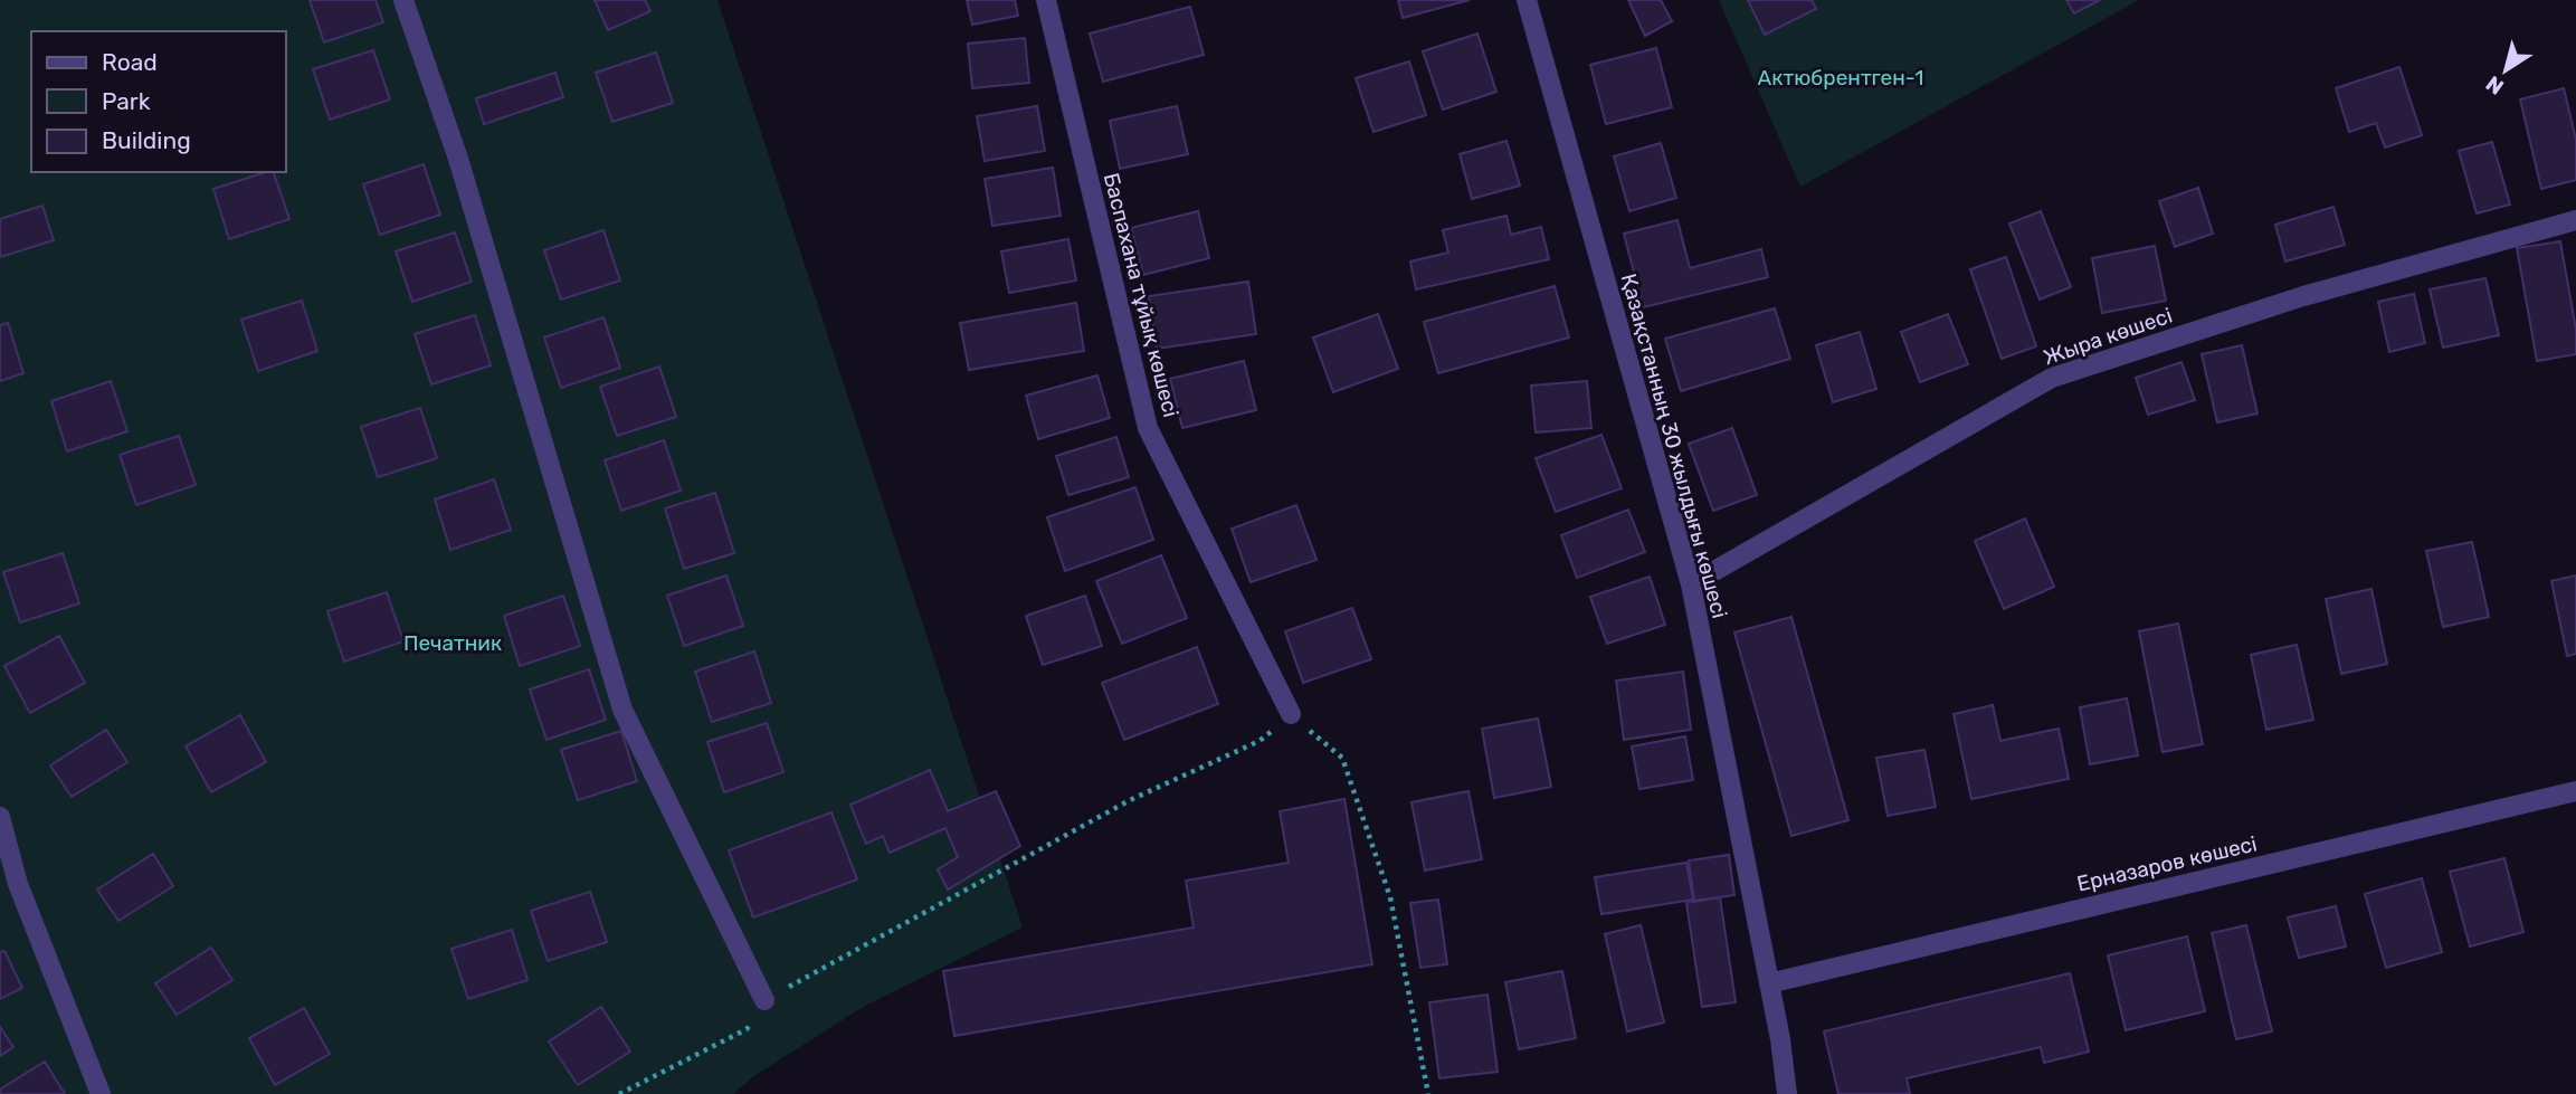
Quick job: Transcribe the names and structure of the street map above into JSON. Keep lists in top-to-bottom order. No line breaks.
{"streets":{"street":["Баспахана тұйық көшесі","Жыра көшесі","Қазақстанның 30 жылдығы көшесі","Ерназаров көшесі"]},"crossings":[["Жыра көшесі","Қазақстанның 30 жылдығы көшесі"],["Қазақстанның 30 жылдығы көшесі","Ерназаров көшесі"]],"parks":["Актюбрентген-1","Печатник"],"legend":["Road","Park","Building"],"north":"bottom left"}
